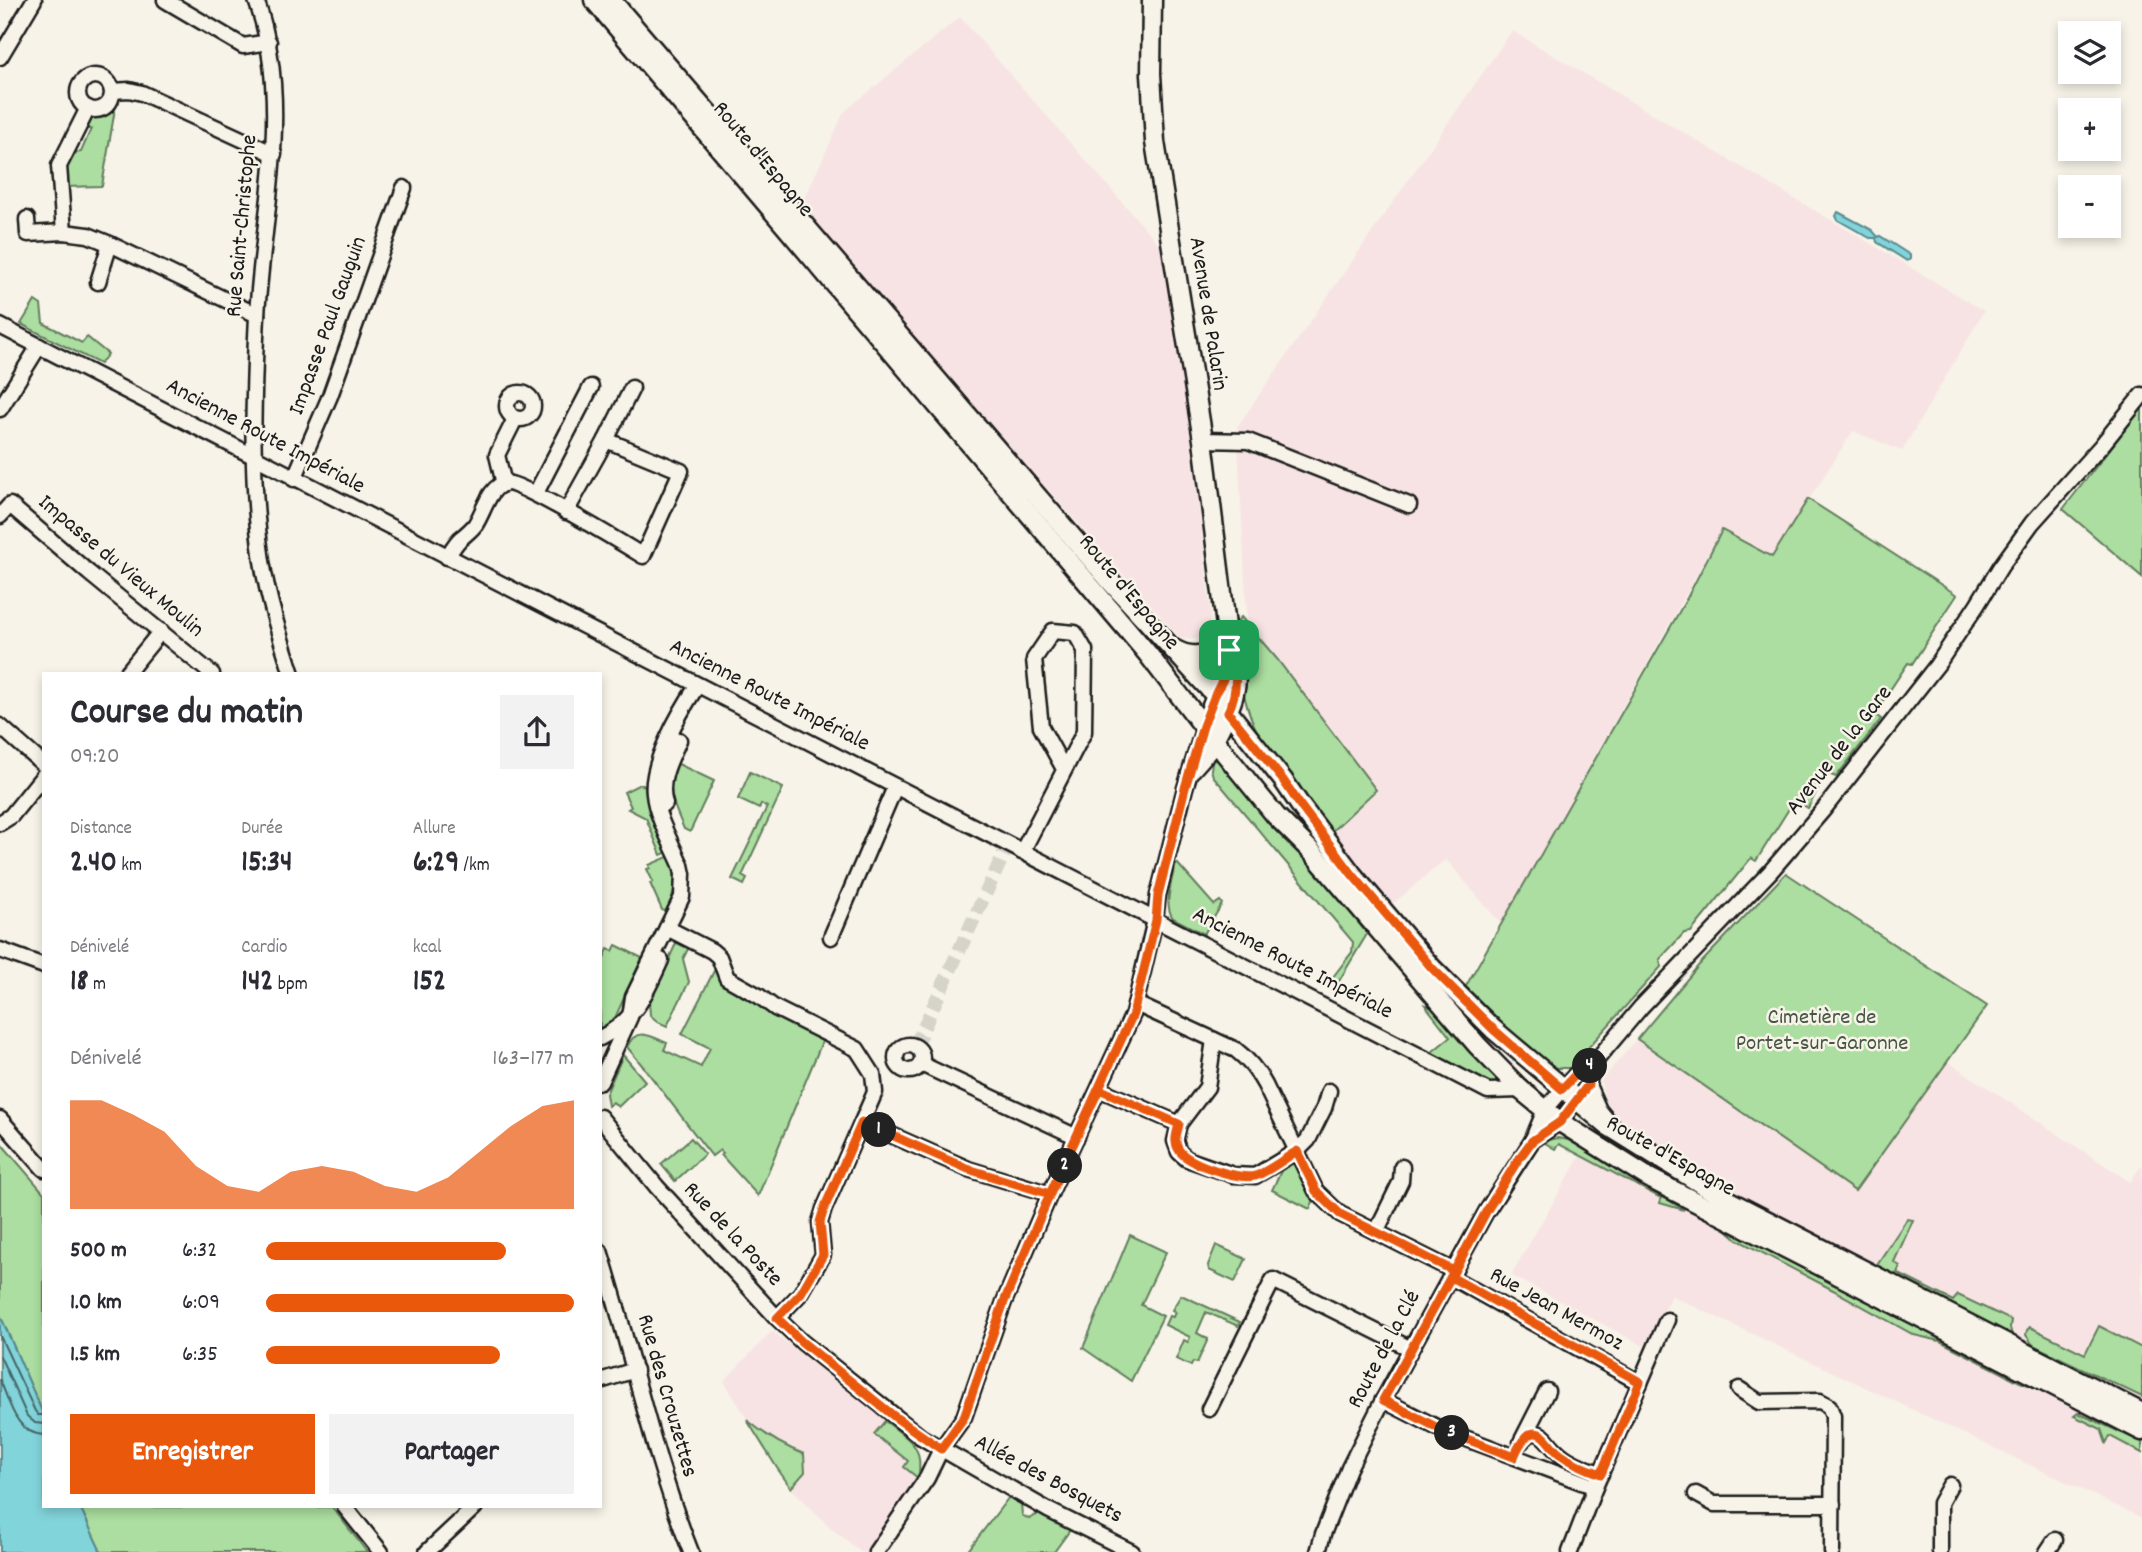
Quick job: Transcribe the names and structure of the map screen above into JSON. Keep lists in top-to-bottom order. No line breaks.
{"streets":{"main road":["Route d'Espagne","Avenue de Palarin"],"street":["Rue Saint-Christophe","Impasse Paul Gauguin","Ancienne Route Impériale","Impasse du Vieux Moulin","Avenue de la Gare","Rue de la Poste","Rue Jean Mermoz","Route de la Clé","Rue des Crouzettes","Allée des Bosquets"]},"crossings":[["Route d'Espagne","Avenue de Palarin"],["Route d'Espagne","Ancienne Route Impériale"],["Route d'Espagne","Avenue de la Gare"],["Route d'Espagne","Route de la Clé"],["Rue Saint-Christophe","Ancienne Route Impériale"],["Impasse Paul Gauguin","Ancienne Route Impériale"],["Avenue de la Gare","Route de la Clé"],["Rue de la Poste","Allée des Bosquets"],["Rue Jean Mermoz","Route de la Clé"]],"parks":["Cimetière de Portet-sur-Garonne"],"page":{"map_buttons":["+","−"],"heading":["Course du matin","09:20"],"stats":[["Distance","2.40 km"],["Durée","15:34"],["Allure","6:29 /km"],["Dénivelé","18 m"],["Cardio","142 bpm"],["kcal","152"]],"chart":["Dénivelé","163–177 m"],"pins":["4","1","2","3"],"list":[{"name":"500 m","note":"6:32"},{"name":"1.0 km","note":"6:09"},{"name":"1.5 km","note":"6:35"}],"buttons":["Enregistrer","Partager"]}}
